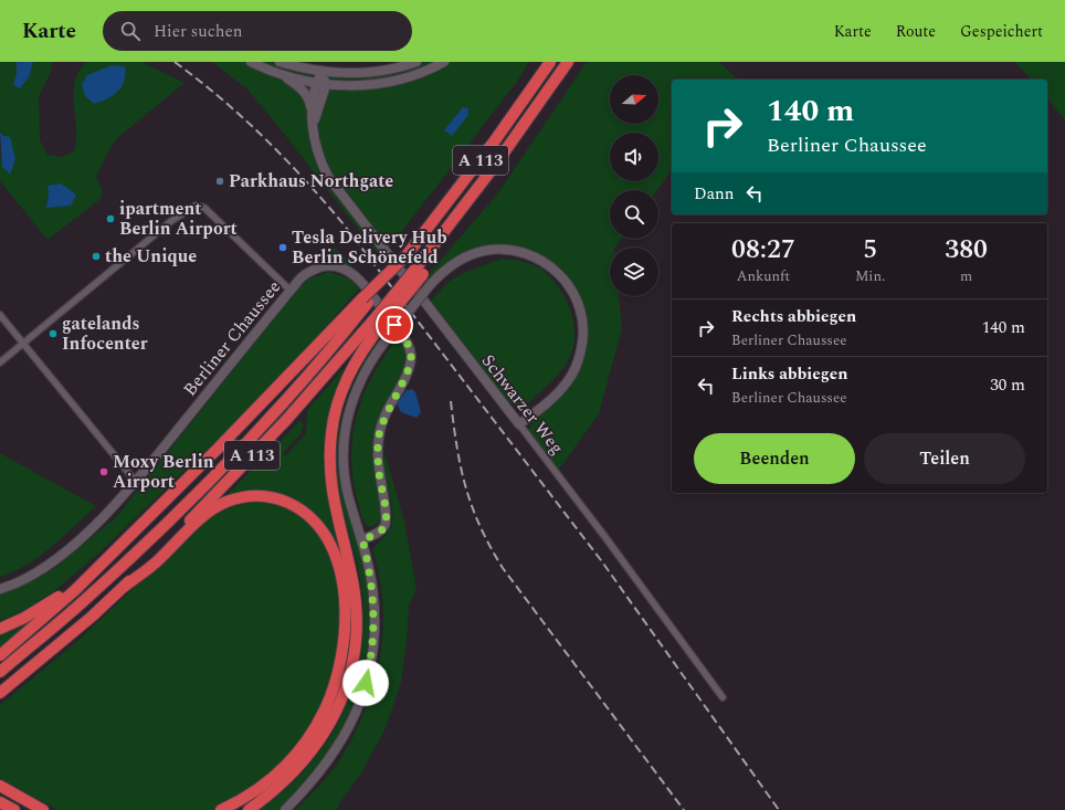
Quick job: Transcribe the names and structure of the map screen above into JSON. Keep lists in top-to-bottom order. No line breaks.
{"streets":{"highway":["A 113"],"street":["Berliner Chaussee","Schwarzer Weg"]},"places":["Parkhaus Northgate","ipartment Berlin Airport","Tesla Delivery Hub Berlin Schönefeld","the Unique","gatelands Infocenter","Moxy Berlin Airport"],"north":"right","page":{"header":"Karte","search":"Hier suchen","nav":["Karte","Route","Gespeichert"],"turn":["140 m","Berliner Chaussee"],"then":"Dann","eta":["08:27","Ankunft","5","Min.","380","m"],"list":[{"name":"Rechts abbiegen","note":"Berliner Chaussee","value":"140 m"},{"name":"Links abbiegen","note":"Berliner Chaussee","value":"30 m"}],"buttons":["Beenden","Teilen"]}}
